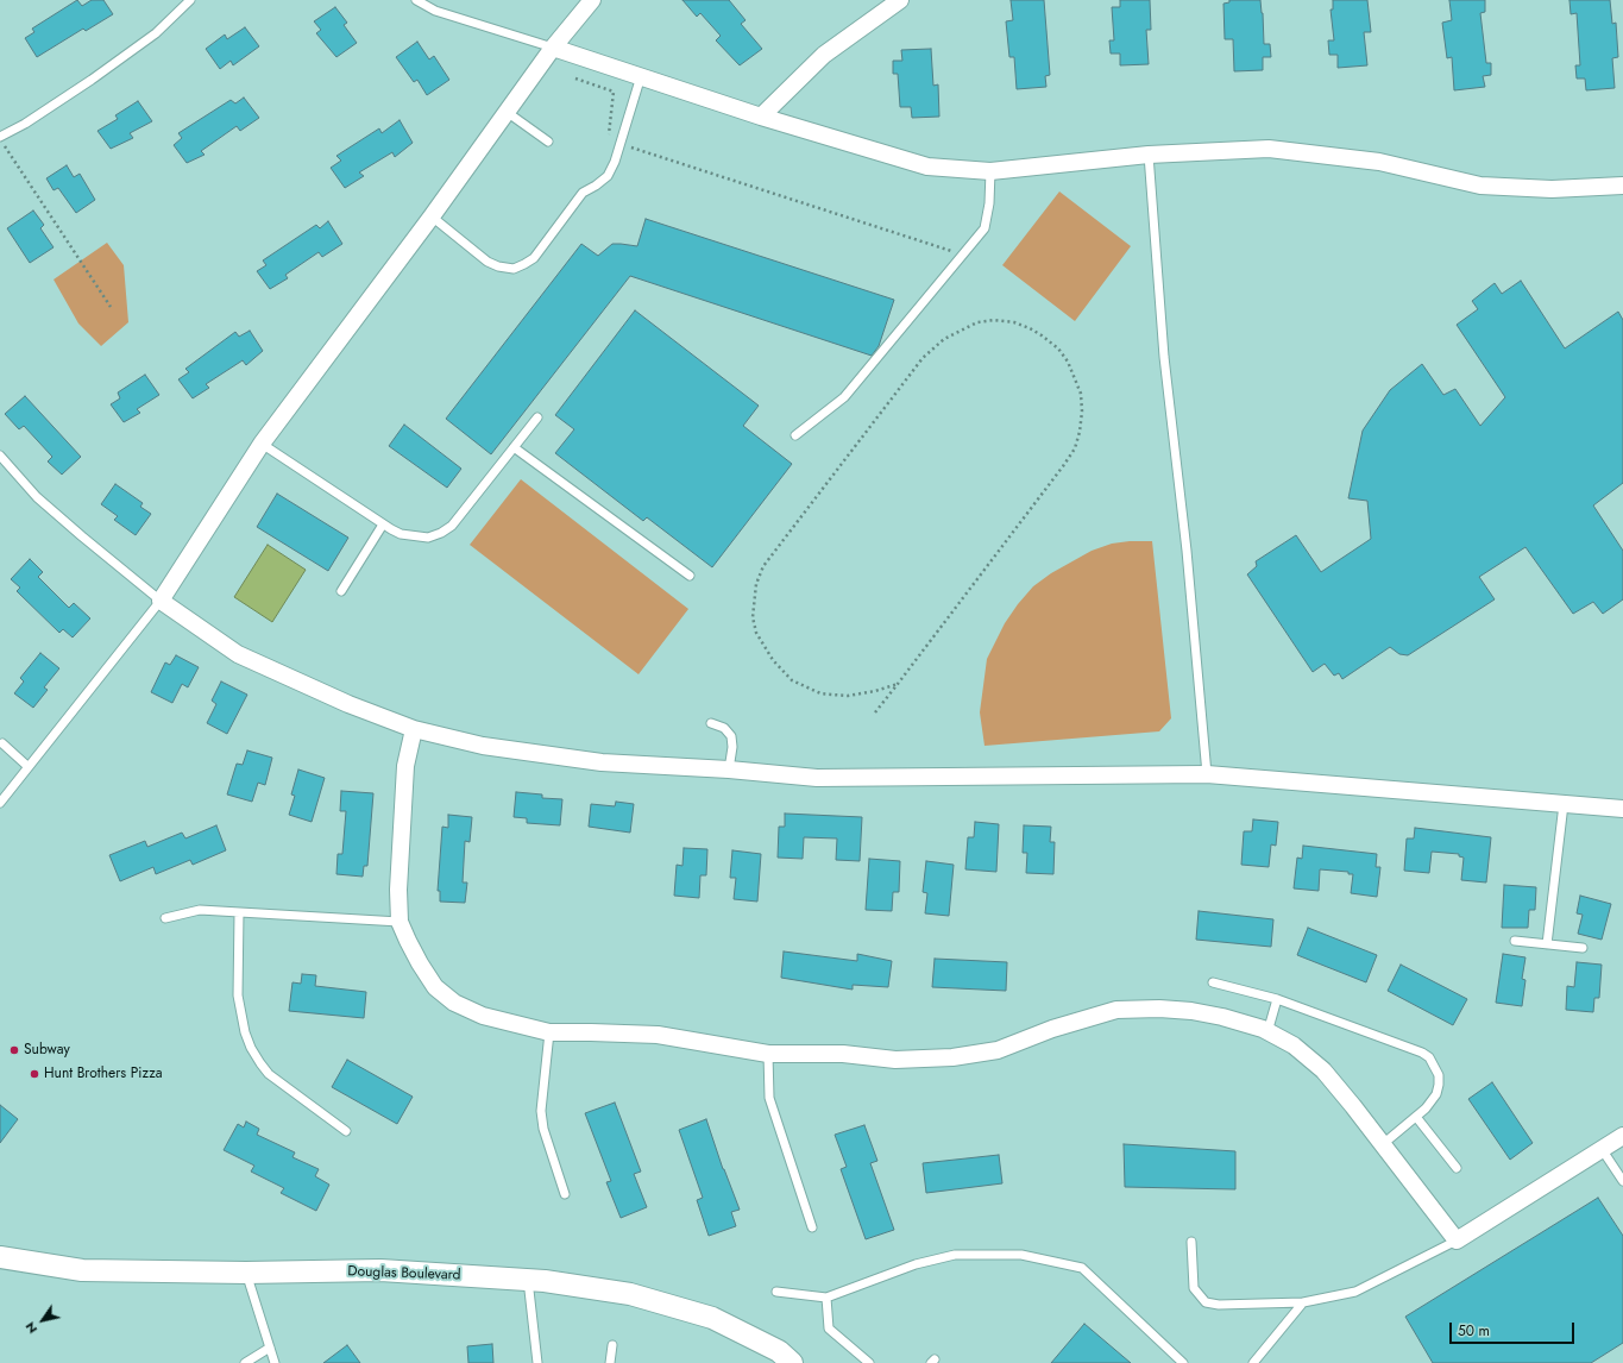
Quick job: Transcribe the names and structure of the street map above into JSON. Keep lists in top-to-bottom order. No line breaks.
{"streets":{"street":["Douglas Boulevard"]},"places":["Subway","Hunt Brothers Pizza"],"scale_bar":"50 m","north":"bottom left"}
